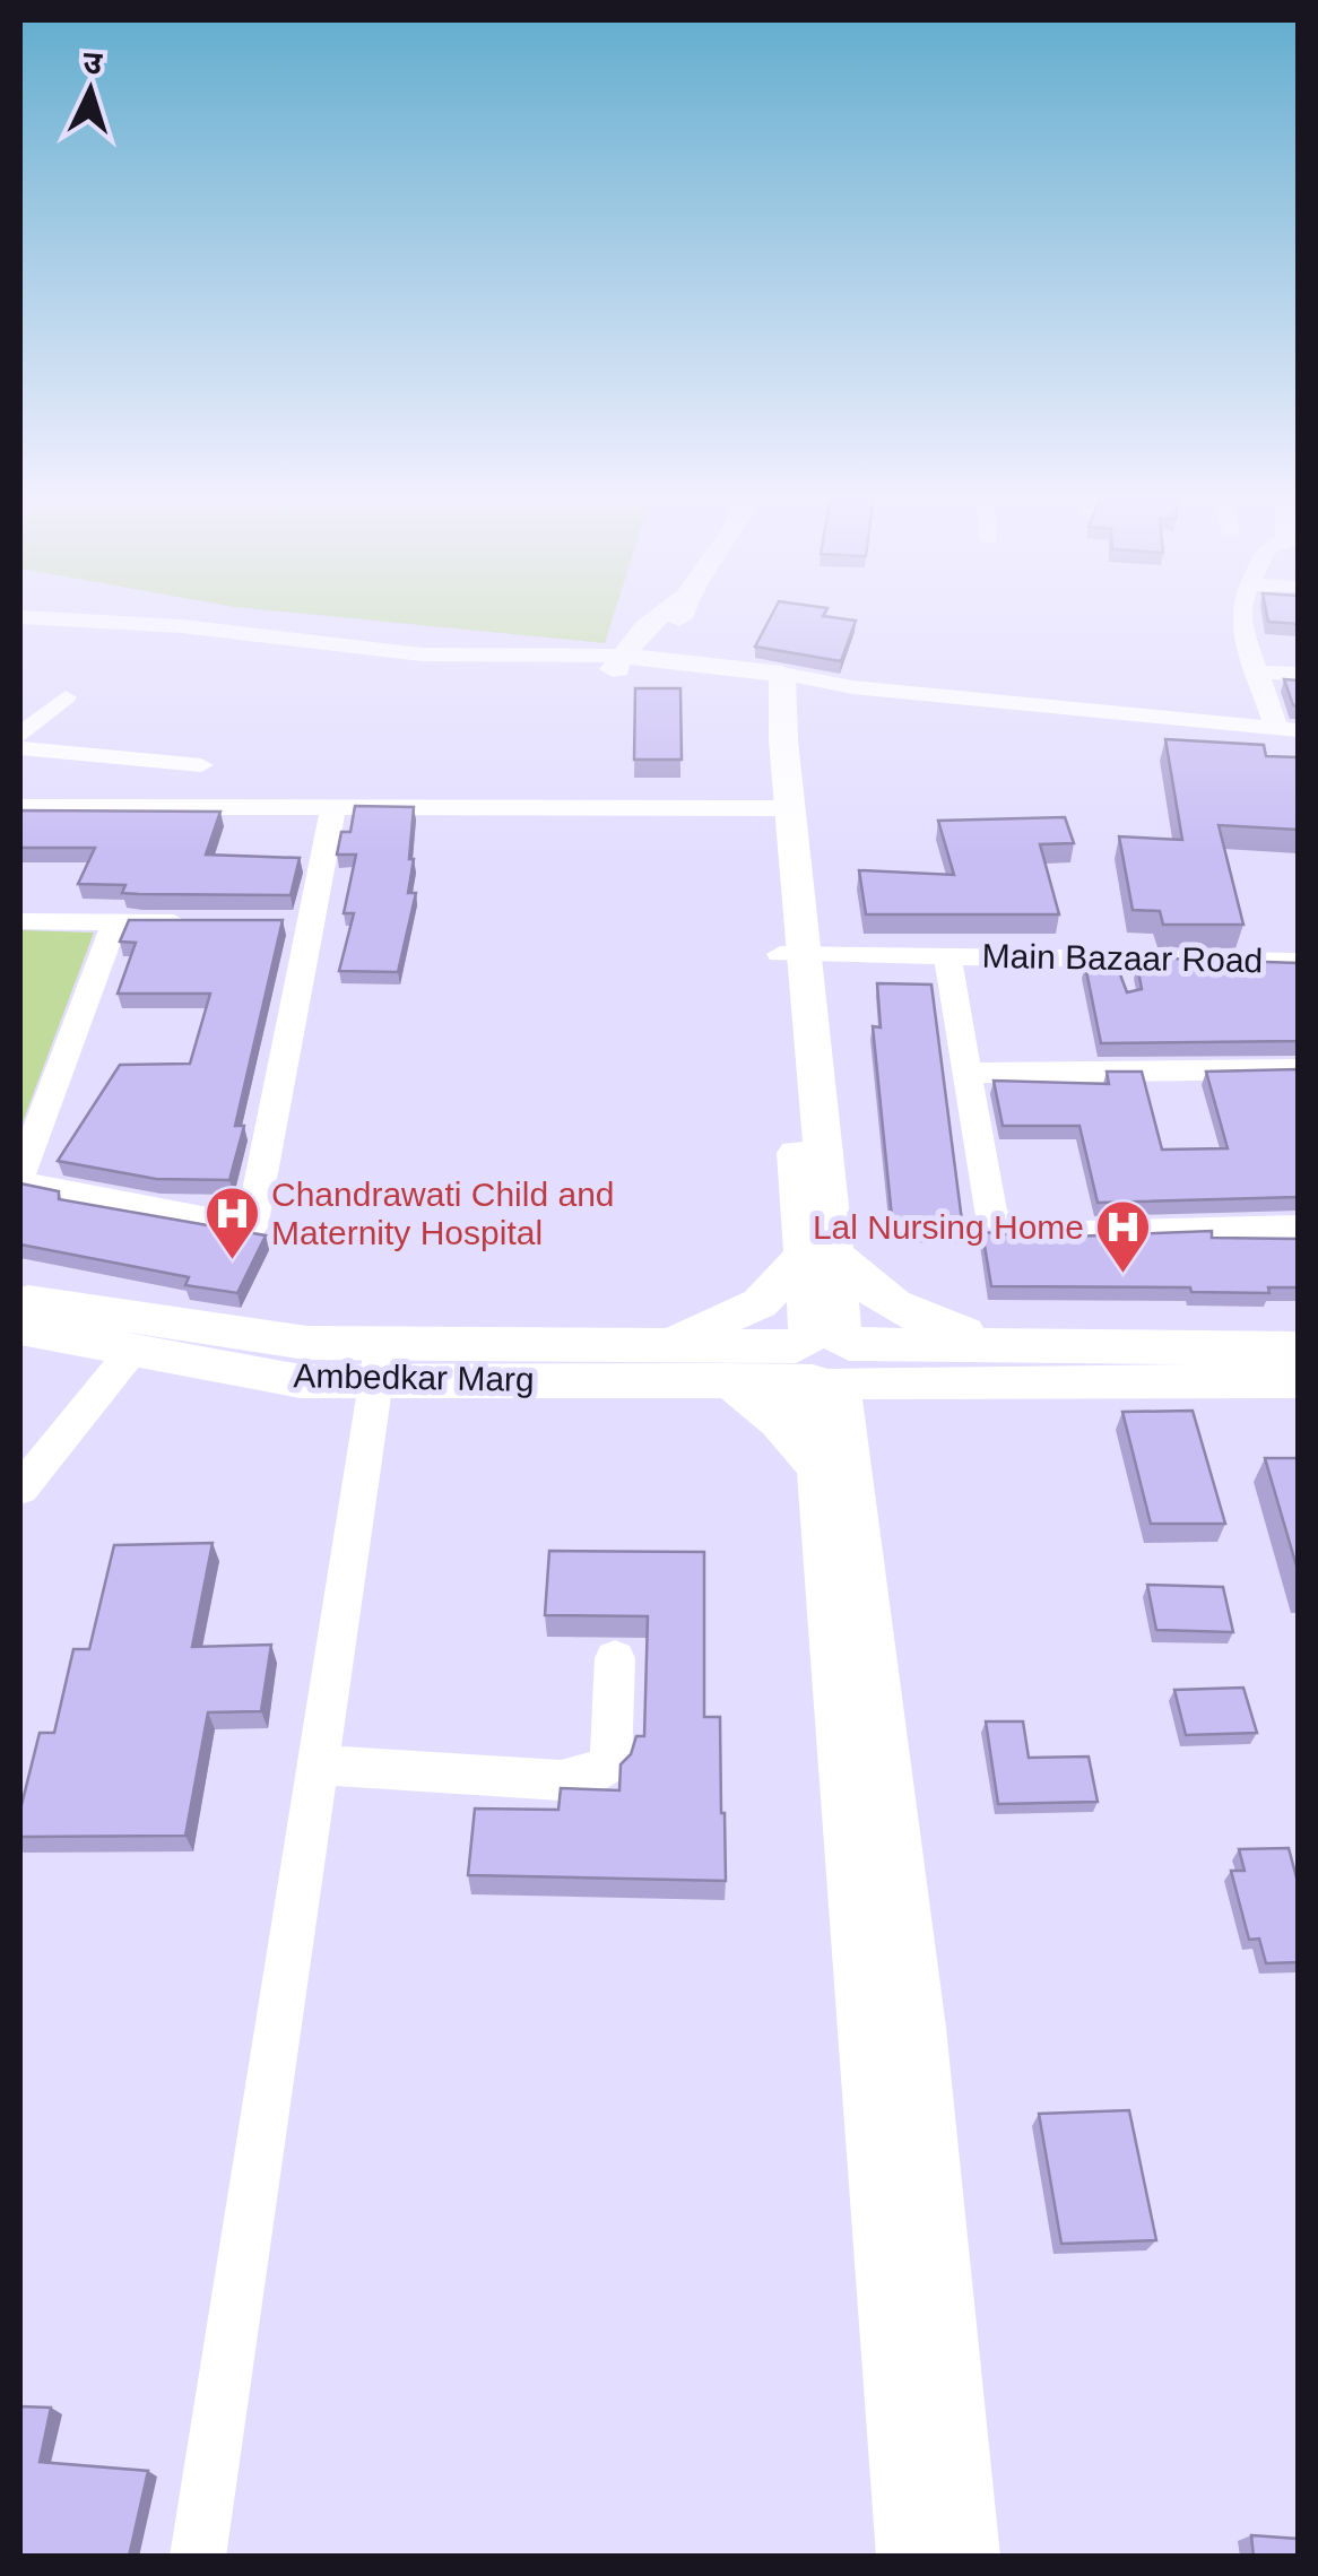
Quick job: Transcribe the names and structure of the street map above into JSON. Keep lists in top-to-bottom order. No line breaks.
{"streets":{"street":["Main Bazaar Road","Ambedkar Marg"]},"places":{"hospital":["Chandrawati Child and Maternity Hospital","Lal Nursing Home"]},"north":"top"}
